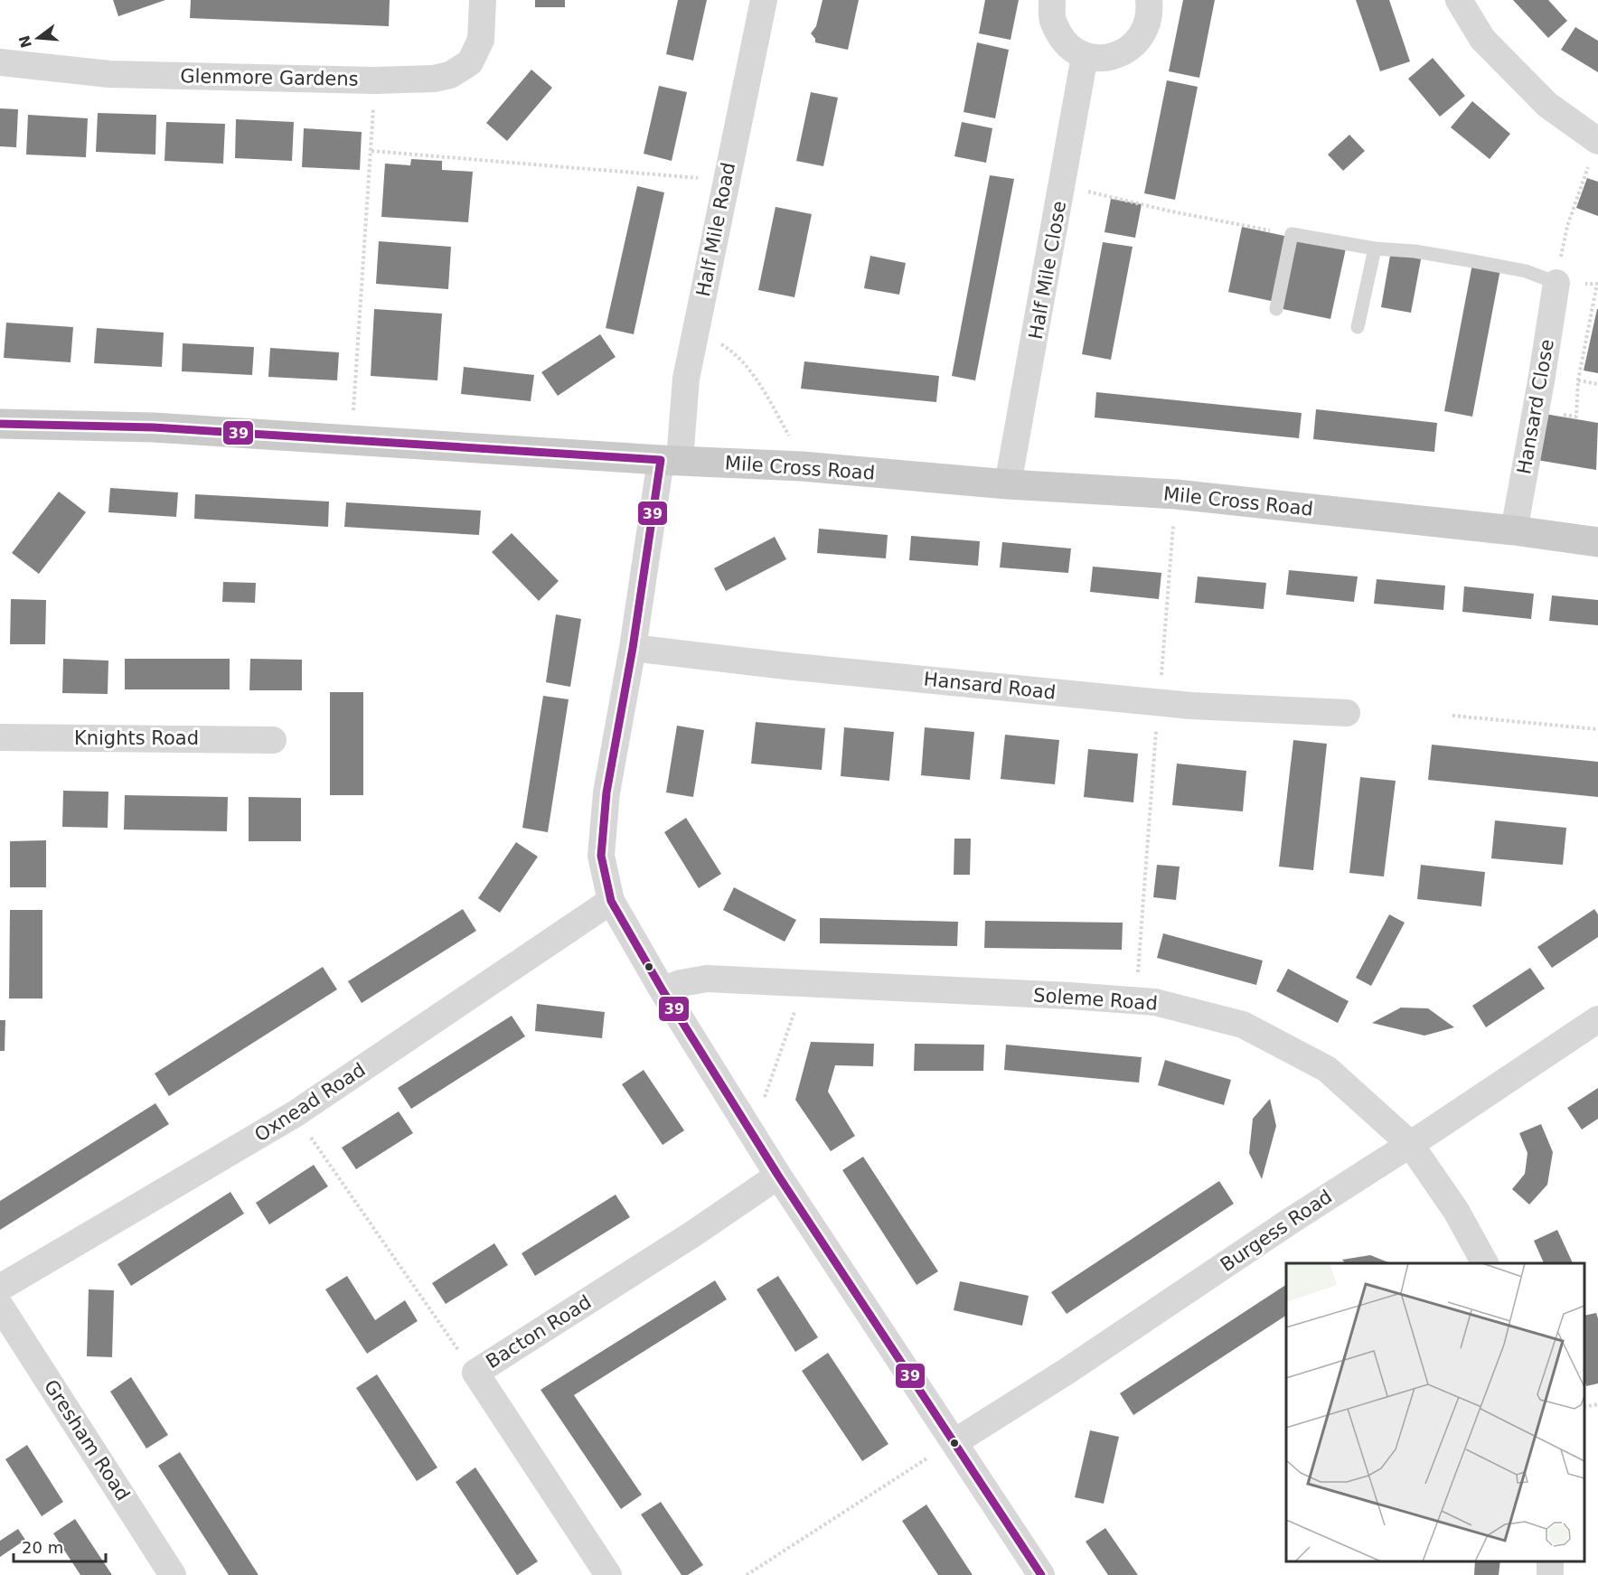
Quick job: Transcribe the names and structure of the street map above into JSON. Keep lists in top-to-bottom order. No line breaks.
{"streets":{"main road":["Mile Cross Road"],"street":["Glenmore Gardens","Half Mile Road","Half Mile Close","Hansard Close","Hansard Road","Knights Road","Soleme Road","Oxnead Road","Burgess Road","Bacton Road","Gresham Road"]},"crossings":[["Half Mile Road","Mile Cross Road"],["Half Mile Road","Hansard Road"],["Half Mile Road","Soleme Road"],["Half Mile Road","Oxnead Road"],["Half Mile Road","Burgess Road"],["Half Mile Road","Bacton Road"],["Half Mile Close","Mile Cross Road"],["Hansard Close","Mile Cross Road"],["Soleme Road","Burgess Road"]],"lines":["transit line 39"],"scale_bar":"20 m","north":"left"}
